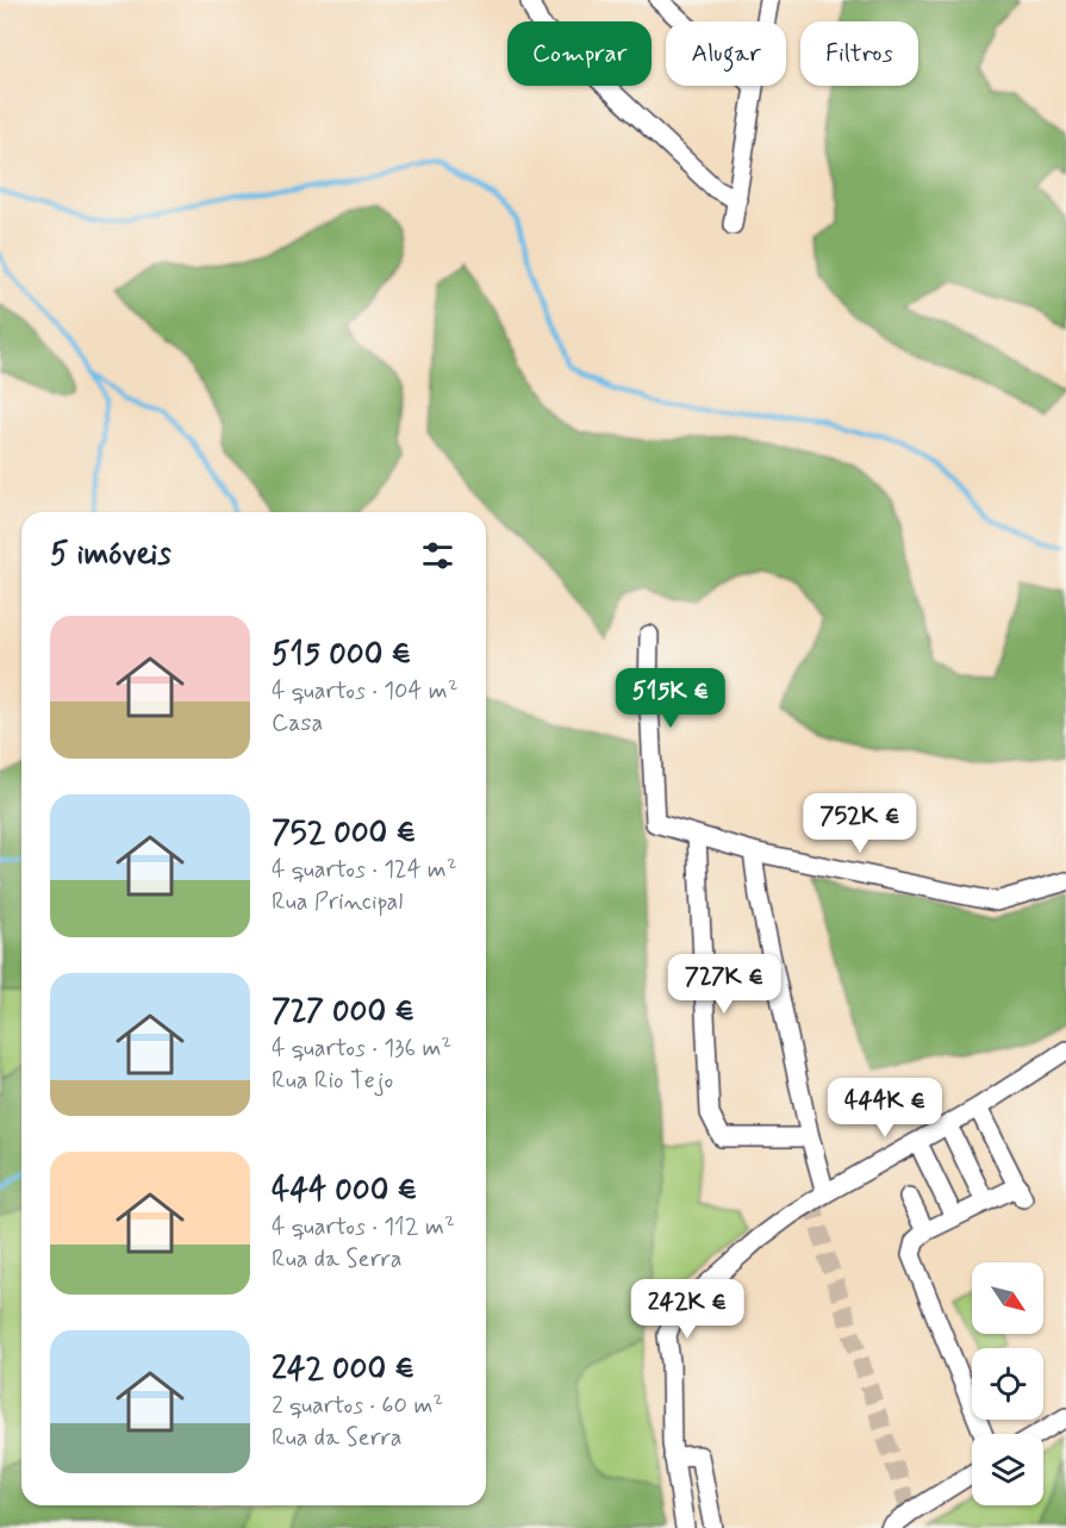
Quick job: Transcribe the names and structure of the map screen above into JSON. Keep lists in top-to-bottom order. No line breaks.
{"north":"bottom right","page":{"chip":["Comprar","Alugar","Filtros"],"heading":"5 imóveis","list":[{"name":"515 000 €","note":"4 quartos · 104 m² · Casa"},{"name":"752 000 €","note":"4 quartos · 124 m² · Rua Principal"},{"name":"727 000 €","note":"4 quartos · 136 m² · Rua Rio Tejo"},{"name":"444 000 €","note":"4 quartos · 112 m² · Rua da Serra"},{"name":"242 000 €","note":"2 quartos · 60 m² · Rua da Serra"}],"price":["515K €","752K €","727K €","444K €","242K €"]}}
